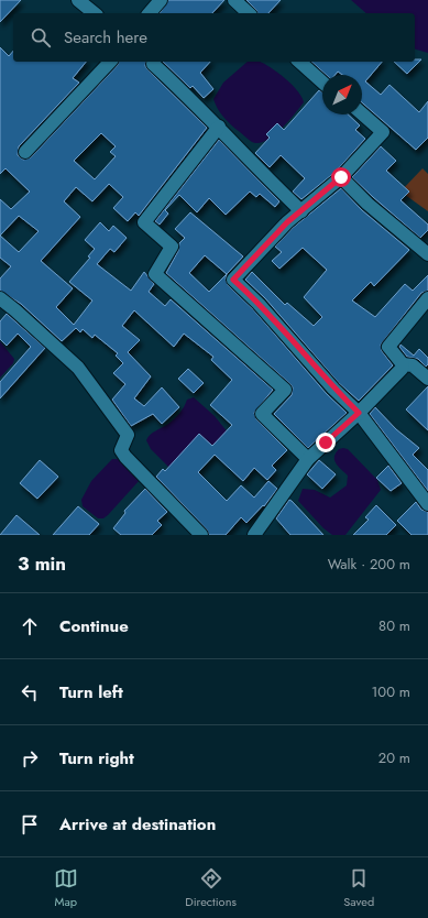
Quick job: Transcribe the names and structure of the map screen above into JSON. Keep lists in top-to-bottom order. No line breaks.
{"north":"top right","page":{"search":"Search here","heading":["3 min","Walk · 200 m"],"list":[["Continue","80 m"],["Turn left","100 m"],["Turn right","20 m"],"Arrive at destination"],"nav":["Map","Directions","Saved"]}}
